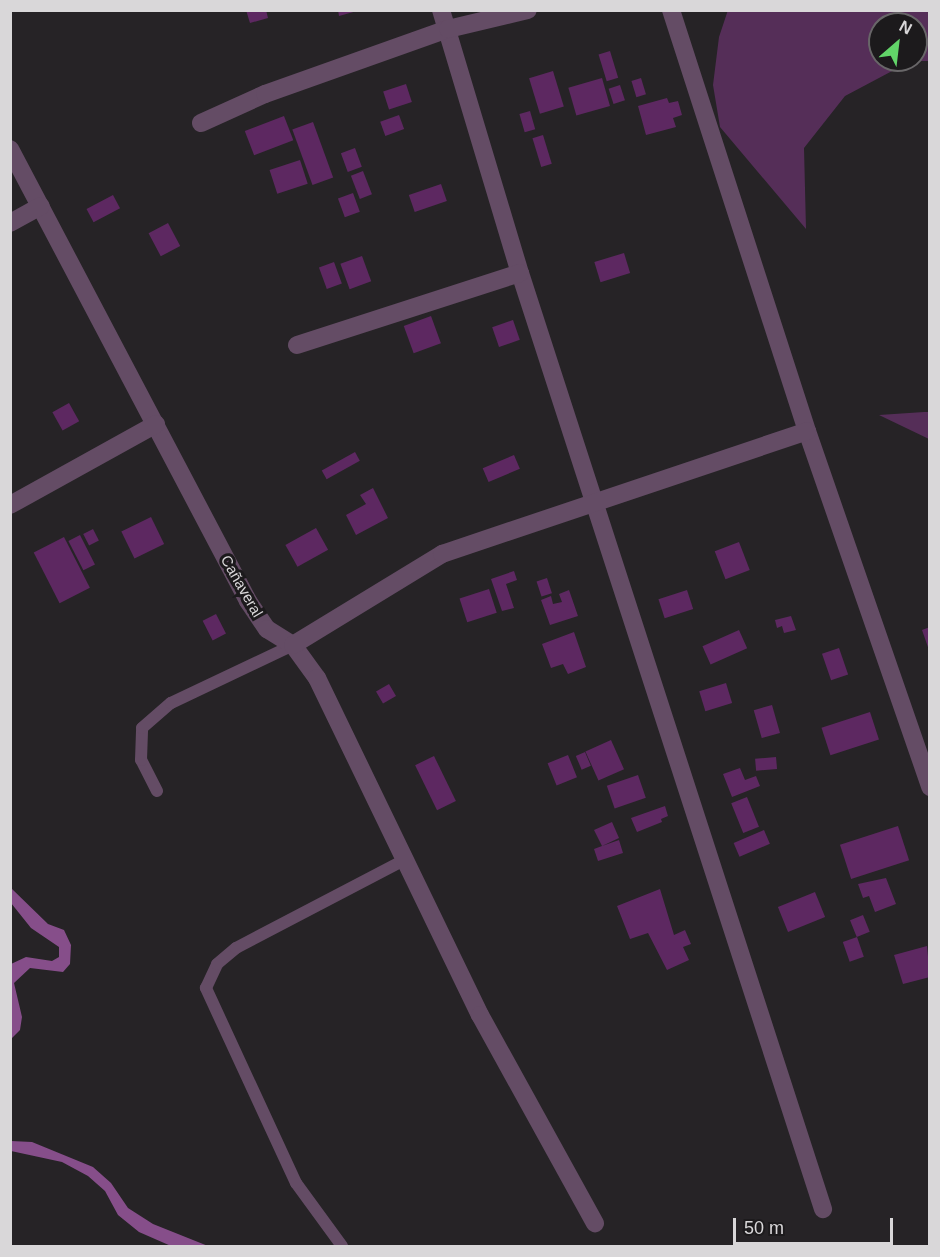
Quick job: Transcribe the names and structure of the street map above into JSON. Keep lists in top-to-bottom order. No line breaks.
{"streets":{"street":["Cañaveral"]},"scale_bar":"50 m","north":"top right"}
